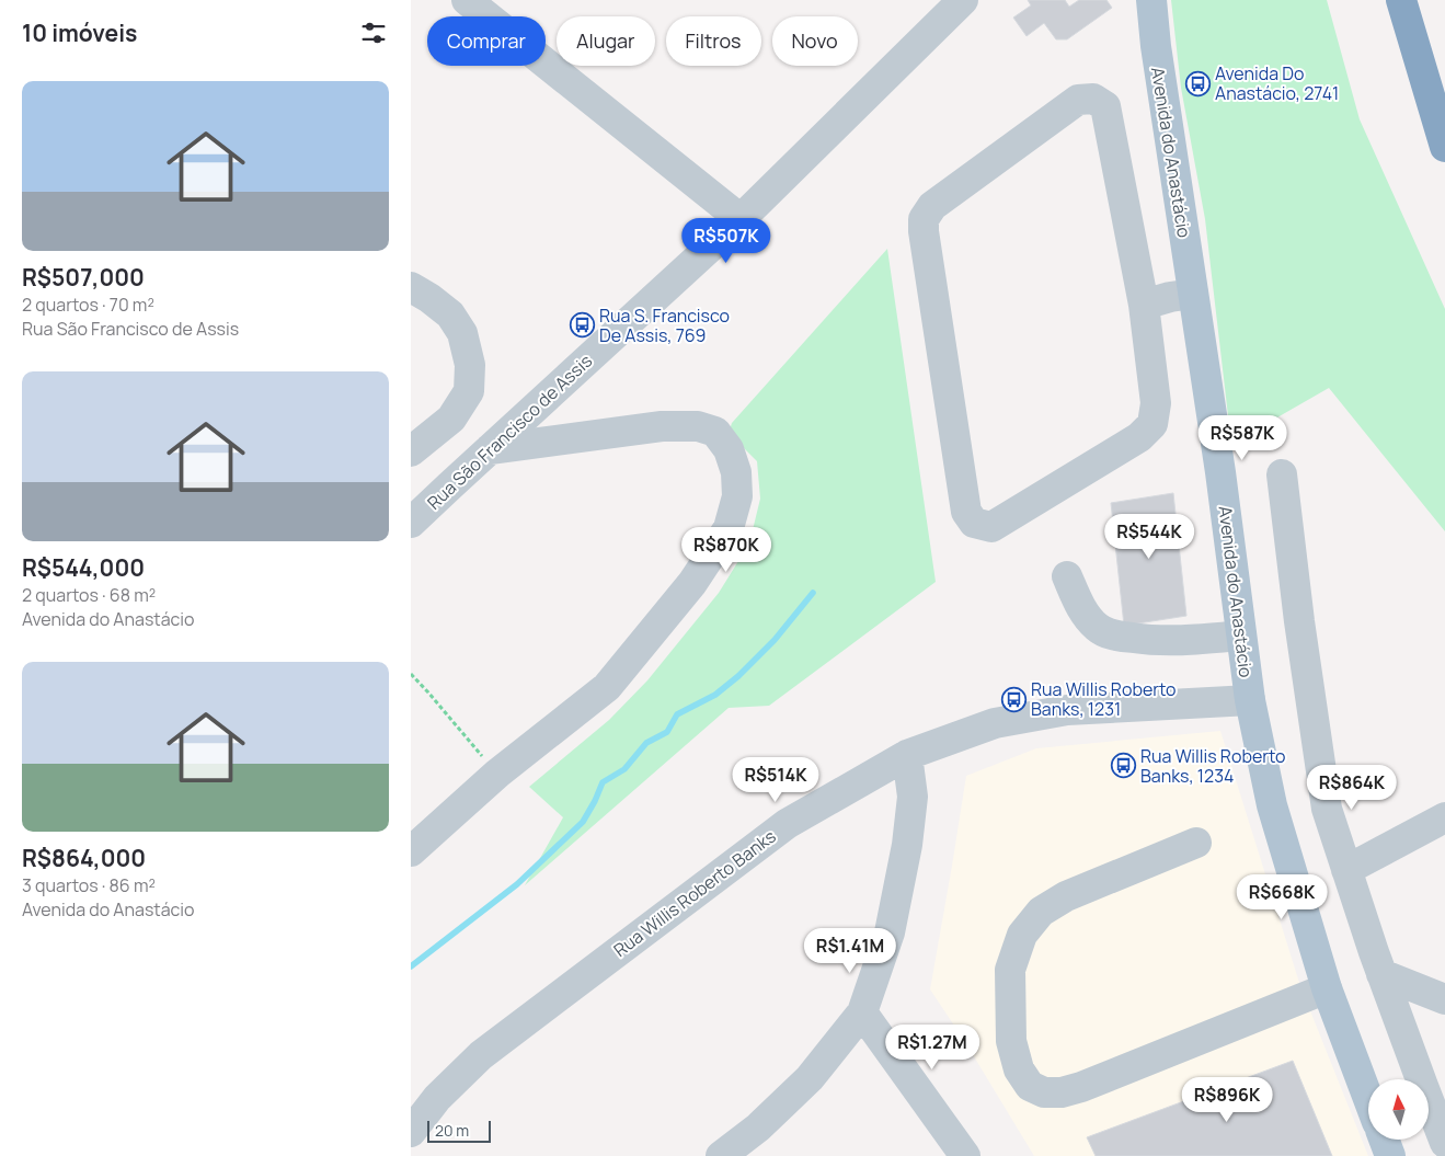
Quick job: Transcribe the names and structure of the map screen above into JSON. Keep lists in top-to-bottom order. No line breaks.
{"streets":{"main road":["Avenida do Anastácio"],"street":["Rua São Francisco de Assis","Rua Willis Roberto Banks"]},"crossings":[["Avenida do Anastácio","Rua Willis Roberto Banks"]],"places":{"bus stop":["Avenida Do Anastácio, 2741","Rua S. Francisco De Assis, 769","Rua Willis Roberto Banks, 1231","Rua Willis Roberto Banks, 1234"]},"scale_bar":"20 m","north":"top","page":{"heading":"10 imóveis","chip":["Comprar","Alugar","Filtros","Novo"],"list":[{"name":"R$507,000","note":"2 quartos · 70 m² · Rua São Francisco de Assis"},{"name":"R$544,000","note":"2 quartos · 68 m² · Avenida do Anastácio"},{"name":"R$864,000","note":"3 quartos · 86 m² · Avenida do Anastácio"}],"price":["R$507K","R$587K","R$544K","R$870K","R$514K","R$864K","R$668K","R$1.41M","R$1.27M","R$896K"],"scale":"20 m"}}
